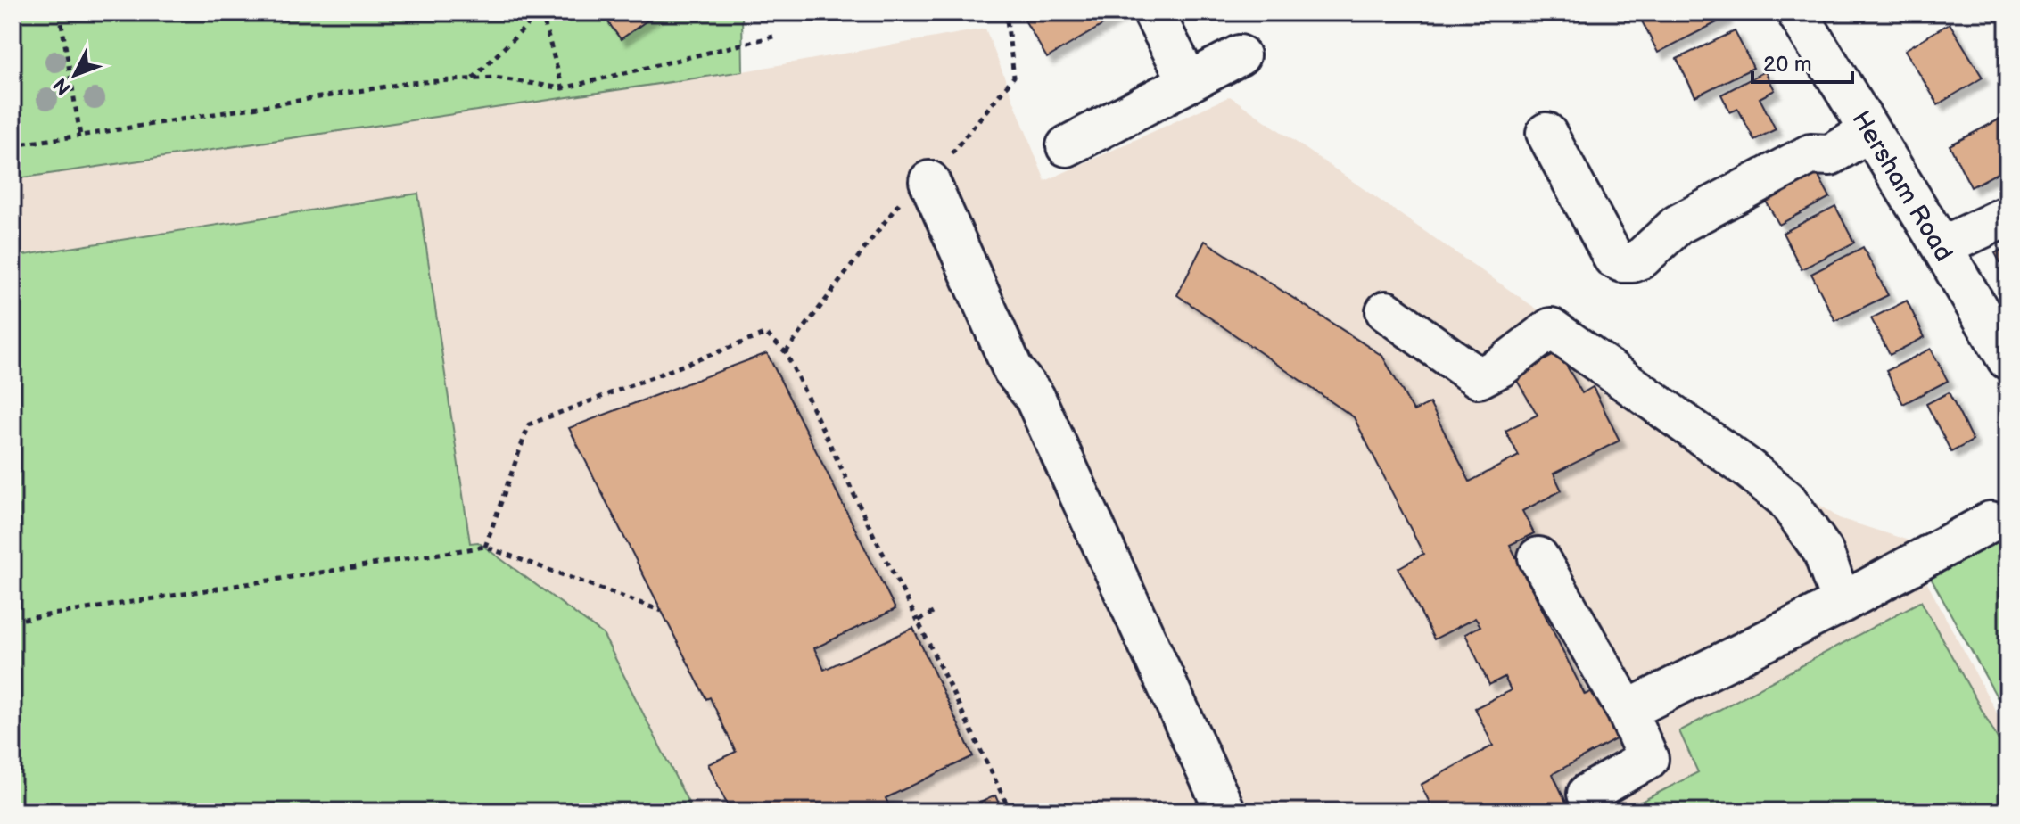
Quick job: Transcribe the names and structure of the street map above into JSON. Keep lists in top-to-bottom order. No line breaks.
{"streets":{"street":["Hersham Road"]},"scale_bar":"20 m","north":"bottom left"}
